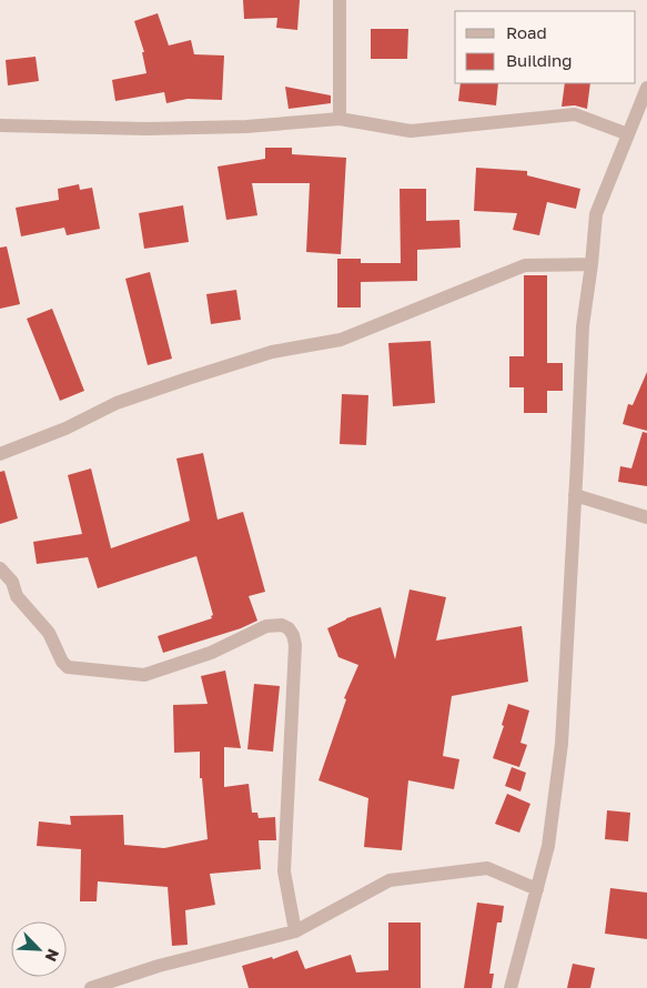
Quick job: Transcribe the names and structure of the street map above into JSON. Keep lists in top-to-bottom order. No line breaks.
{"legend":["Road","Building"],"north":"bottom right"}
